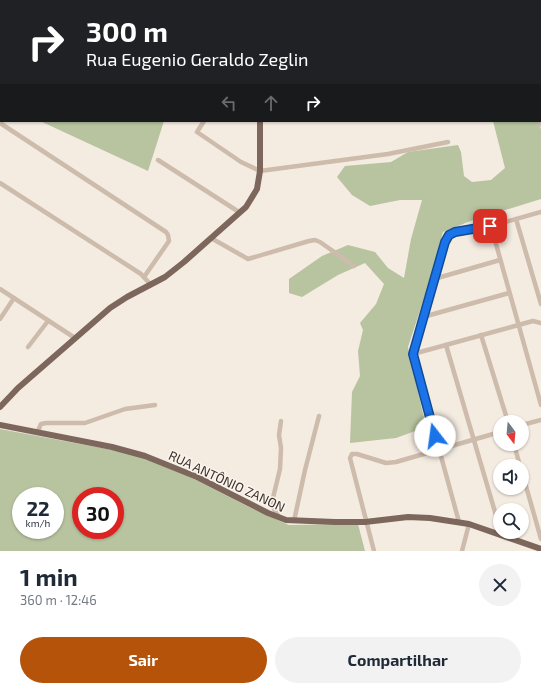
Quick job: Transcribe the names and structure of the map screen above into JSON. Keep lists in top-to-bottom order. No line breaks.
{"streets":{"main road":["RUA ANTÔNIO ZANON"]},"north":"bottom","page":{"turn":["300 m","Rua Eugenio Geraldo Zeglin"],"speed":"22 km/h","limit":"30","heading":["1 min","360 m · 12:46"],"buttons":["Sair","Compartilhar"]}}
